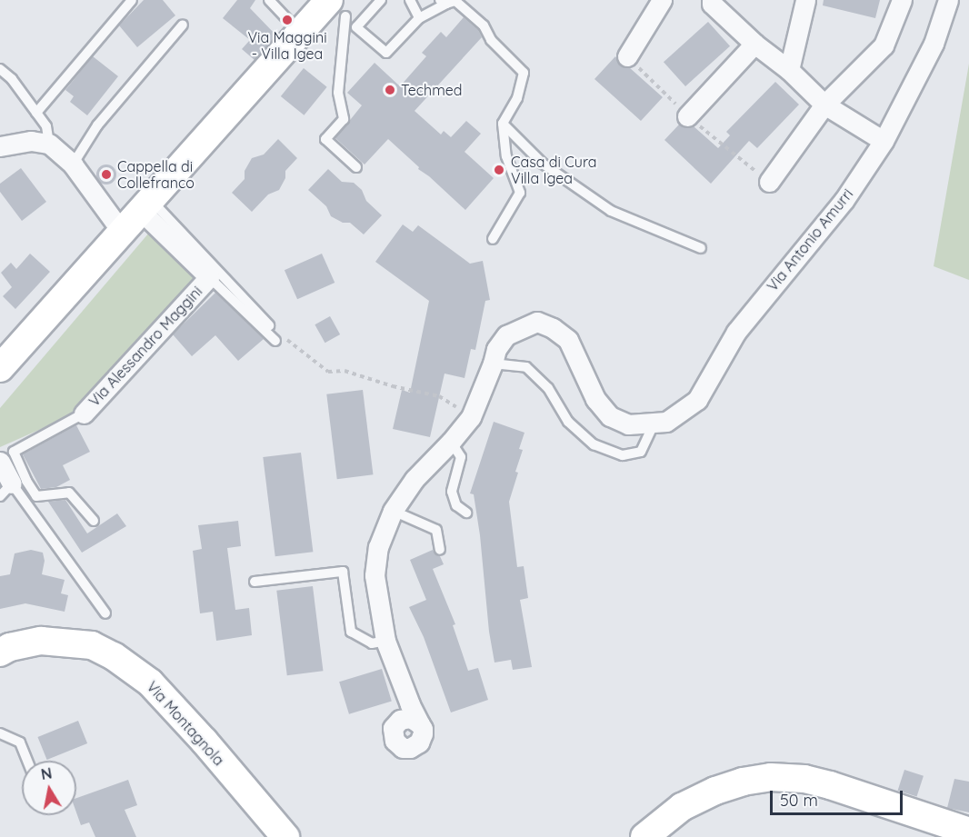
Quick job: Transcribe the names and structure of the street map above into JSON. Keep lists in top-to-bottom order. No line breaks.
{"streets":{"main road":["Via Montagnola"],"street":["Via Antonio Amurri","Via Alessandro Maggini"]},"places":["Via Maggini - Villa Igea","Techmed","Casa di Cura Villa Igea","Cappella di Collefranco"],"scale_bar":"50 m","north":"top"}
